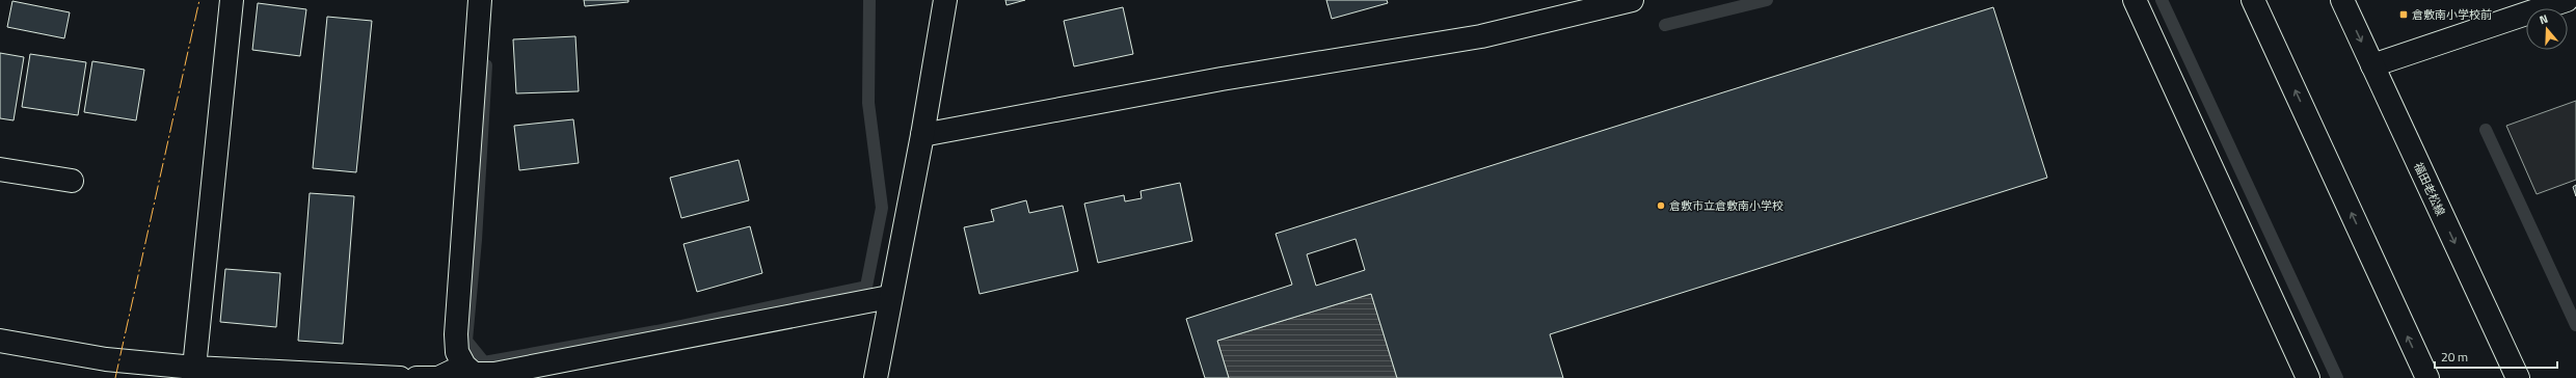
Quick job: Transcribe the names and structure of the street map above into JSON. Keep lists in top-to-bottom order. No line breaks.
{"streets":{"street":["福田老松線"]},"places":{"transit":["倉敷南小学校前"],"other":["倉敷市立倉敷南小学校"]},"scale_bar":"20 m","north":"top"}
